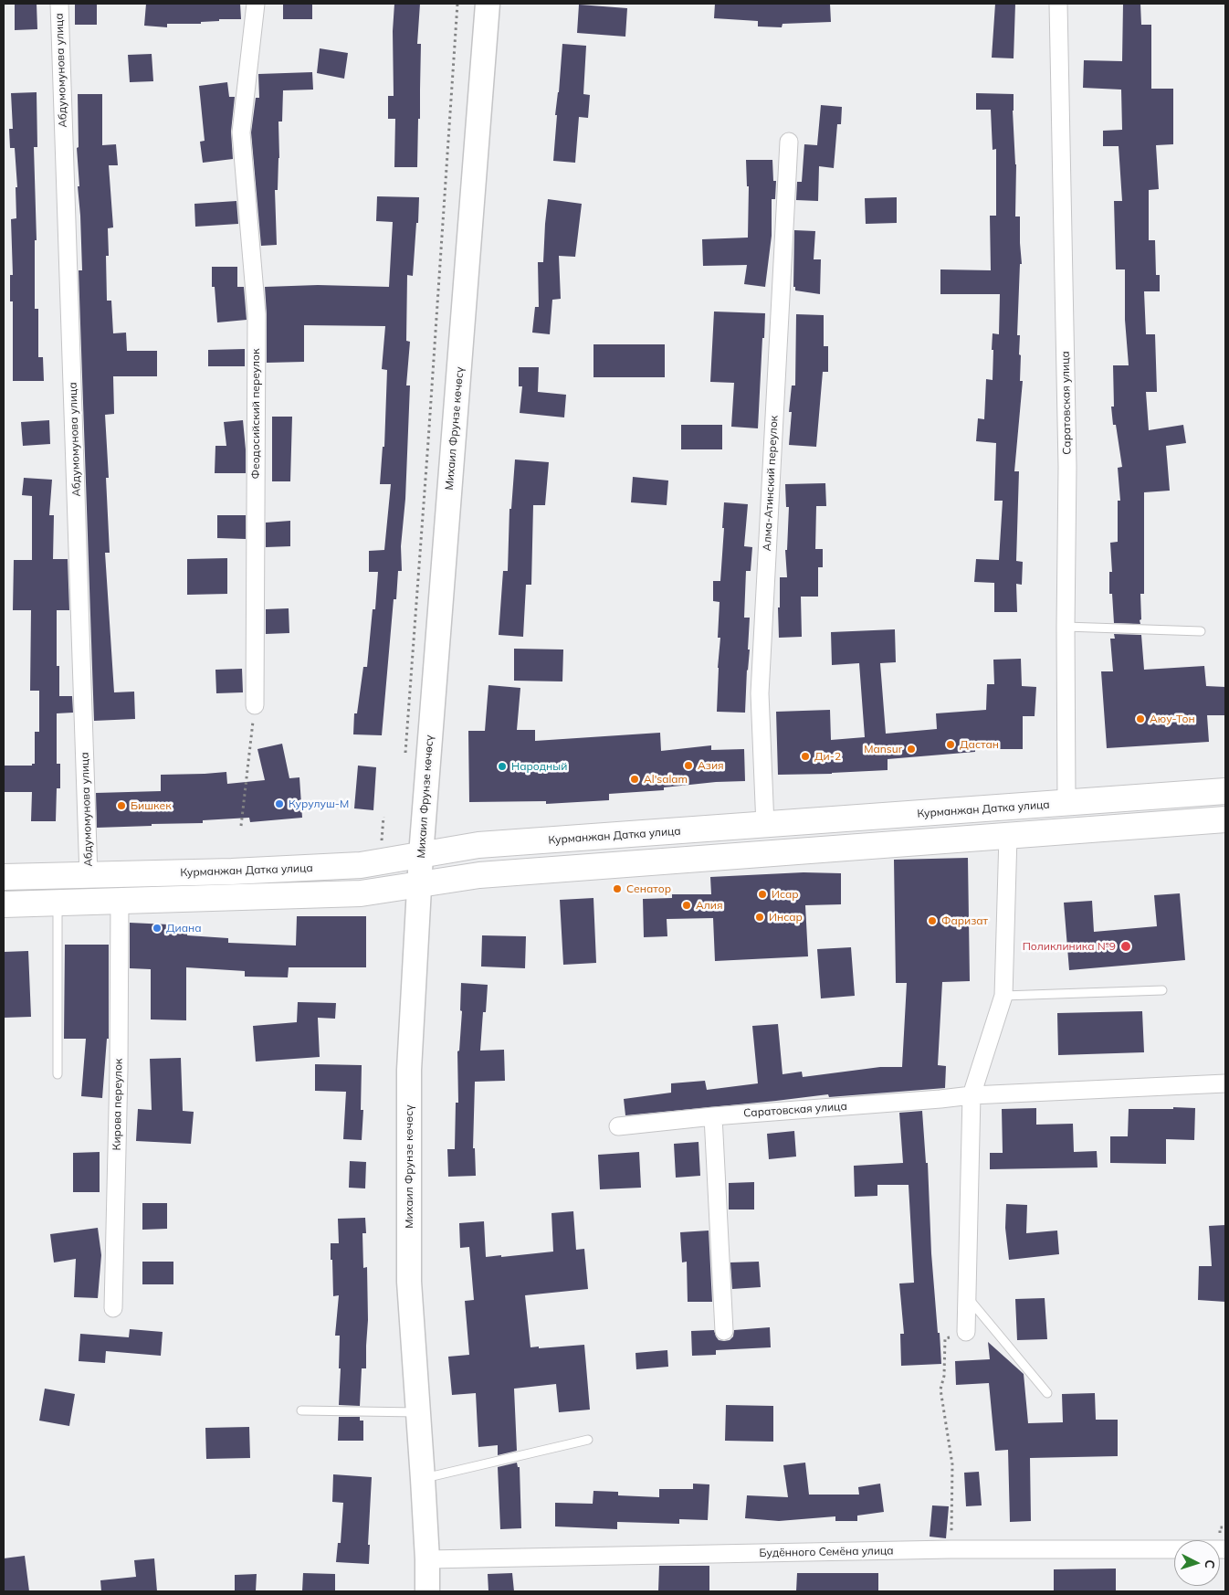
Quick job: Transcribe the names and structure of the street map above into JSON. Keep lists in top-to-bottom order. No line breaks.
{"streets":{"main road":["Михаил Фрунзе көчөсү","Курманжан Датка улица"],"street":["Абдумомунова улица","Саратовская улица","Феодосийский переулок","Алма-Атинский переулок","Кирова переулок","Будённого Семёна улица"]},"crossings":[["Абдумомунова улица","Курманжан Датка улица"],["Саратовская улица","Курманжан Датка улица"],["Михаил Фрунзе көчөсү","Курманжан Датка улица"],["Михаил Фрунзе көчөсү","Будённого Семёна улица"],["Алма-Атинский переулок","Курманжан Датка улица"]],"places":["Аюу-Тон","Дастан","Mansur","Ди-2","Азия","Народный","Al'salam","Курулуш-М","Бишкек","Сенатор","Исар","Алия","Инсар","Фаризат","Диана","Поликлиника №9"],"north":"right"}
